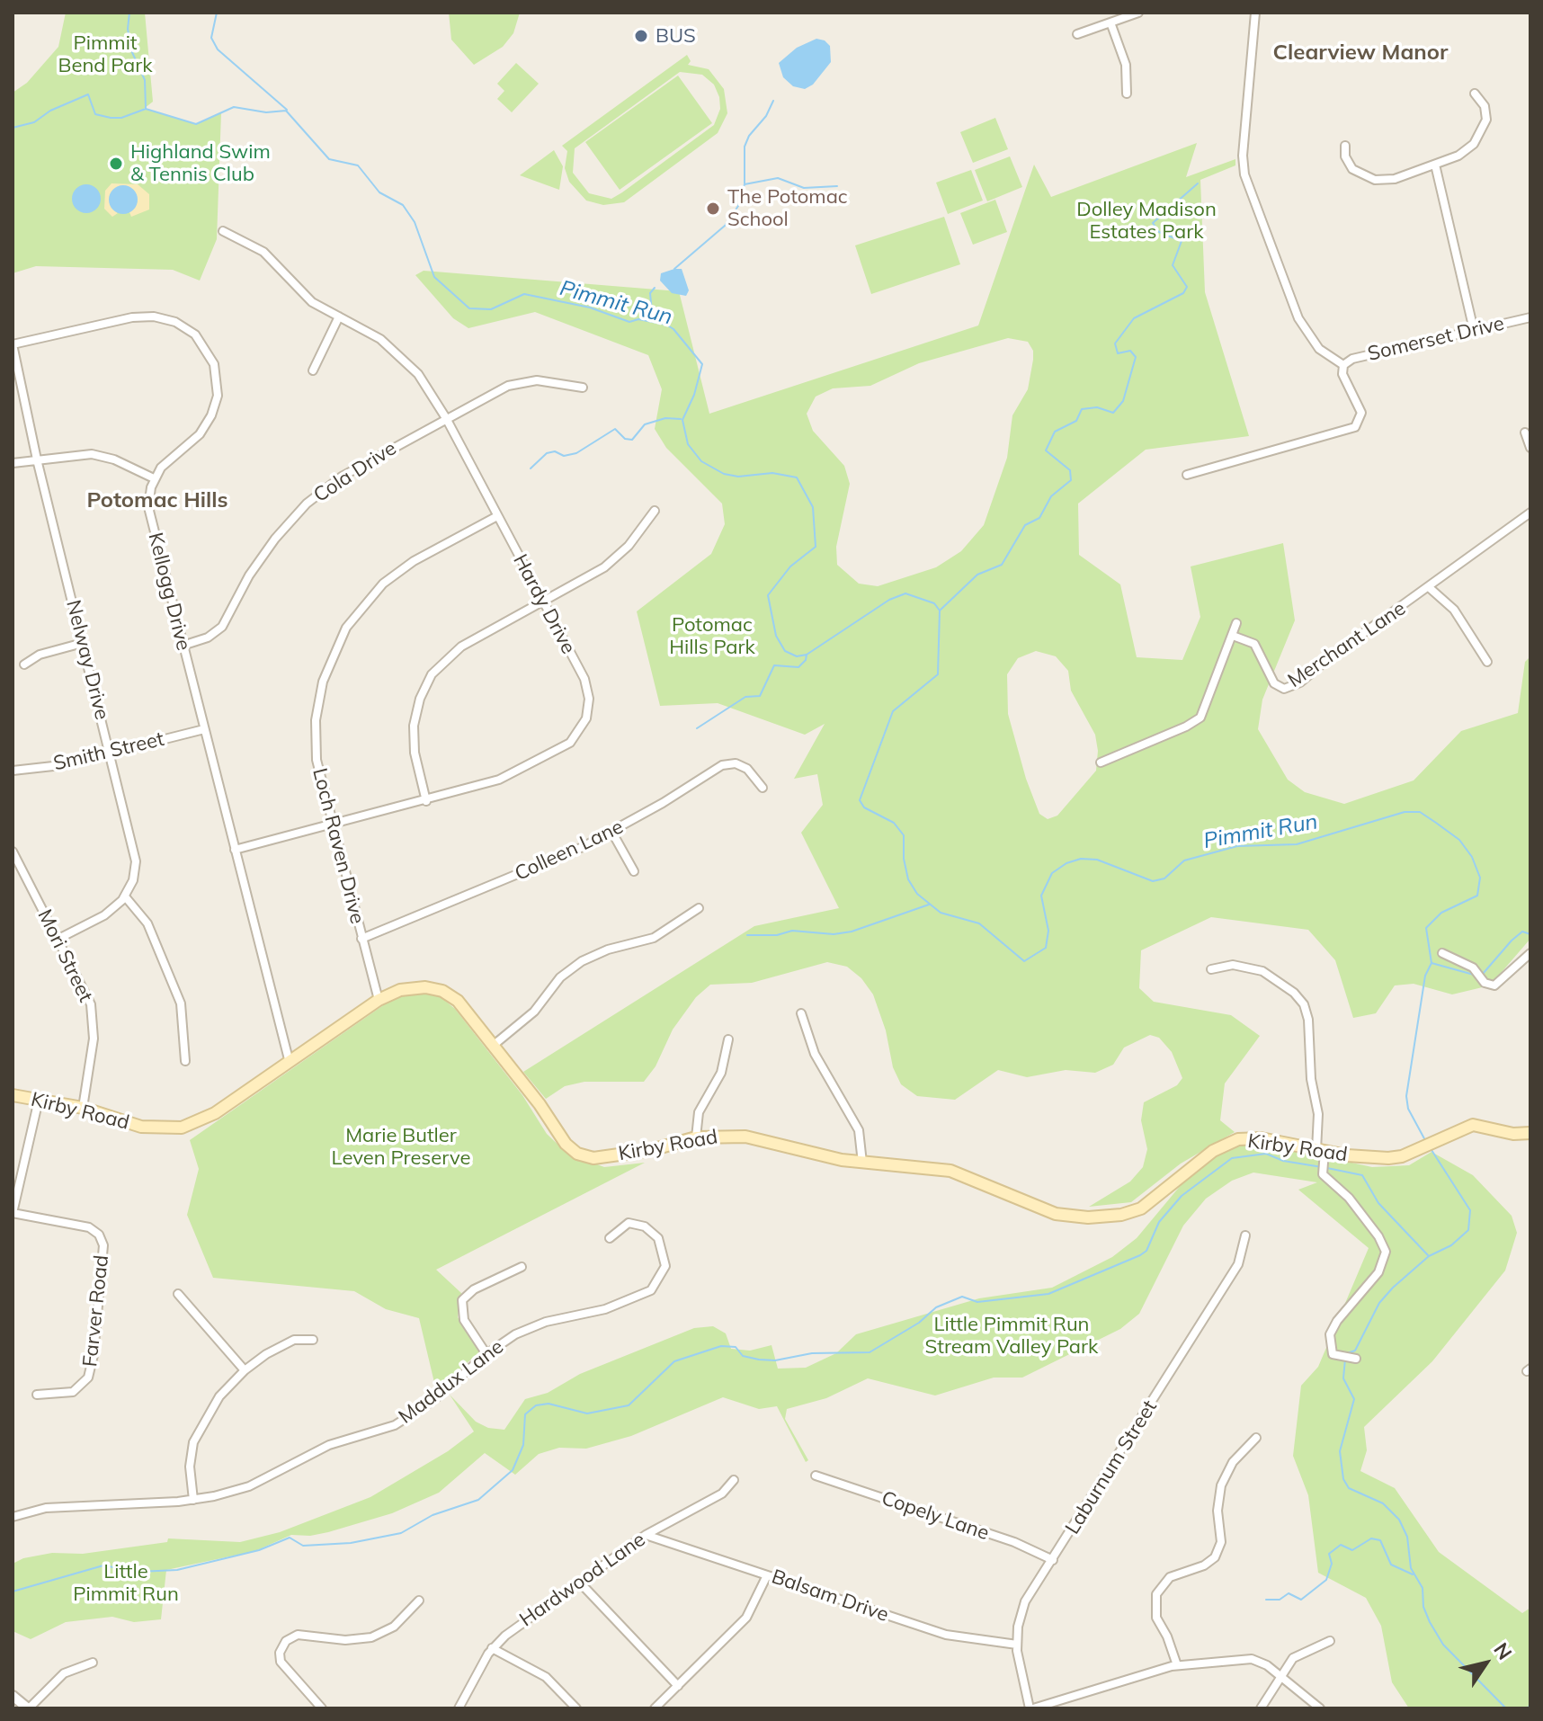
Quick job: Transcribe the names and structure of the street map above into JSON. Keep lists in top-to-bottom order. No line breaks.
{"streets":{"main road":["Kirby Road"],"street":["Somerset Drive","Cola Drive","Kellogg Drive","Hardy Drive","Merchant Lane","Nelway Drive","Smith Street","Loch Raven Drive","Colleen Lane","Mori Street","Farver Road","Maddux Lane","Laburnum Street","Copely Lane","Hardwood Lane","Balsam Drive"]},"crossings":[["Cola Drive","Kellogg Drive"],["Cola Drive","Hardy Drive"],["Kellogg Drive","Hardy Drive"],["Kellogg Drive","Smith Street"],["Kellogg Drive","Kirby Road"],["Hardy Drive","Loch Raven Drive"],["Nelway Drive","Smith Street"],["Loch Raven Drive","Colleen Lane"],["Loch Raven Drive","Kirby Road"],["Mori Street","Kirby Road"],["Laburnum Street","Copely Lane"],["Laburnum Street","Balsam Drive"],["Hardwood Lane","Balsam Drive"]],"districts":["Clearview Manor","Potomac Hills"],"water":["Pimmit Run"],"parks":["Pimmit Bend Park","Dolley Madison Estates Park","Potomac Hills Park","Marie Butler Leven Preserve","Little Pimmit Run Stream Valley Park","Little Pimmit Run"],"places":["BUS","Highland Swim & Tennis Club","The Potomac School"],"north":"top right"}
